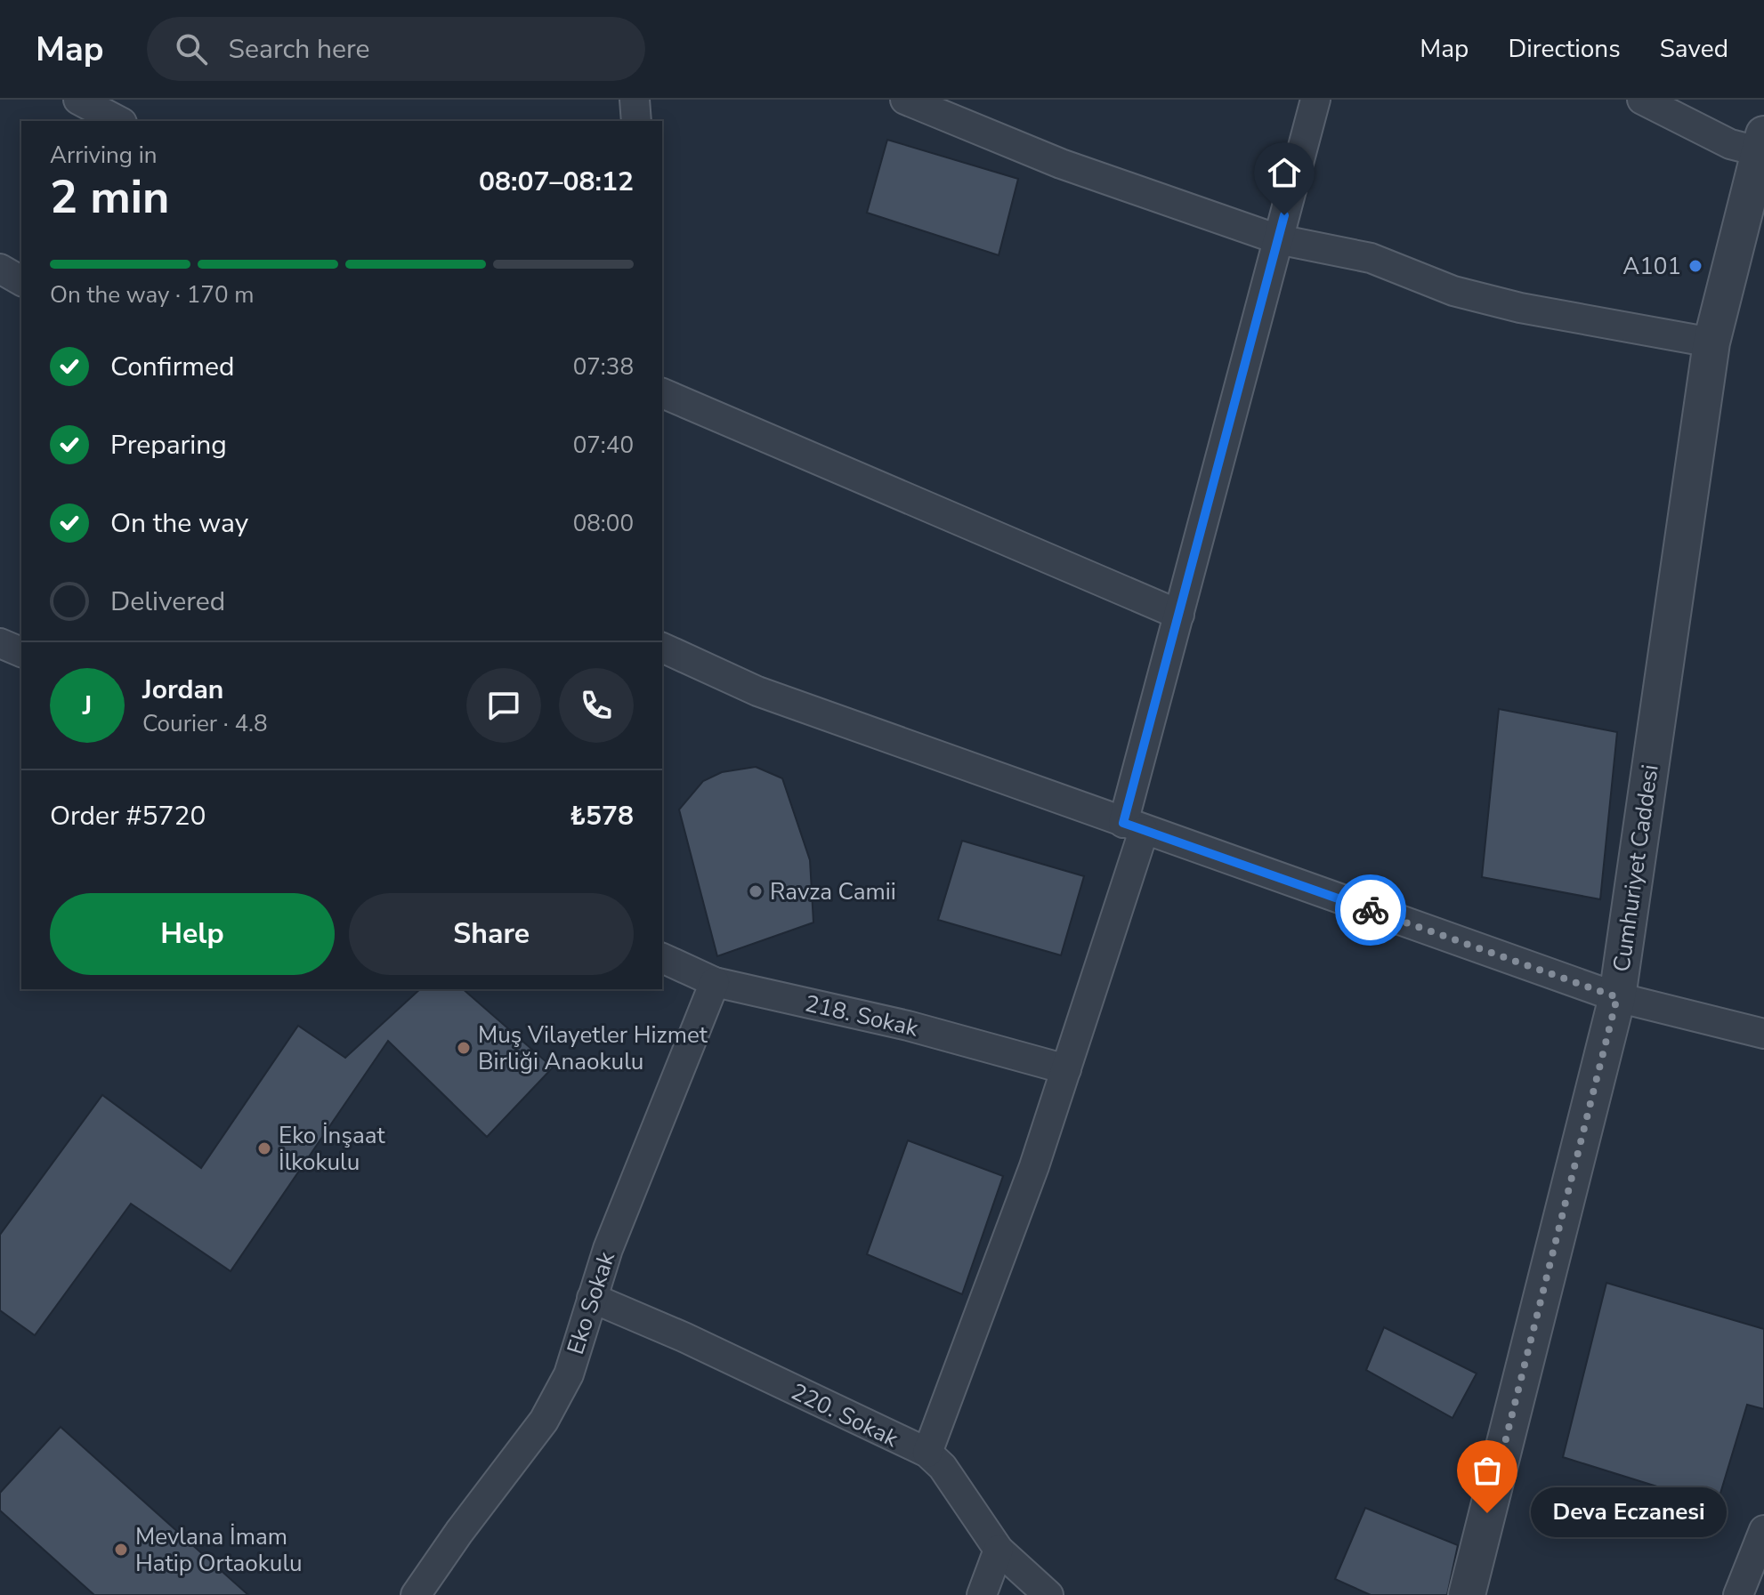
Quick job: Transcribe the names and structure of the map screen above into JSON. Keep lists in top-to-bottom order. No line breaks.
{"streets":{"street":["Cumhuriyet Caddesi","218. Sokak","Eko Sokak","220. Sokak"]},"crossings":[["218. Sokak","Eko Sokak"],["Eko Sokak","220. Sokak"]],"places":["A101","Ravza Camii","Muş Vilayetler Hizmet Birliği Anaokulu","Eko İnşaat İlkokulu","Deva Eczanesi","Mevlana İmam Hatip Ortaokulu"],"page":{"header":"Map","search":"Search here","nav":["Map","Directions","Saved"],"heading":["2 min","Arriving in","08:07–08:12"],"panel":["Jordan","Courier · 4.8","Order #5720","₺578"],"bar":"On the way · 170 m","list":[["Confirmed","07:38"],["Preparing","07:40"],["On the way","08:00"],"Delivered"],"round":"J","buttons":["Help","Share"],"bubble":"Deva Eczanesi"}}
